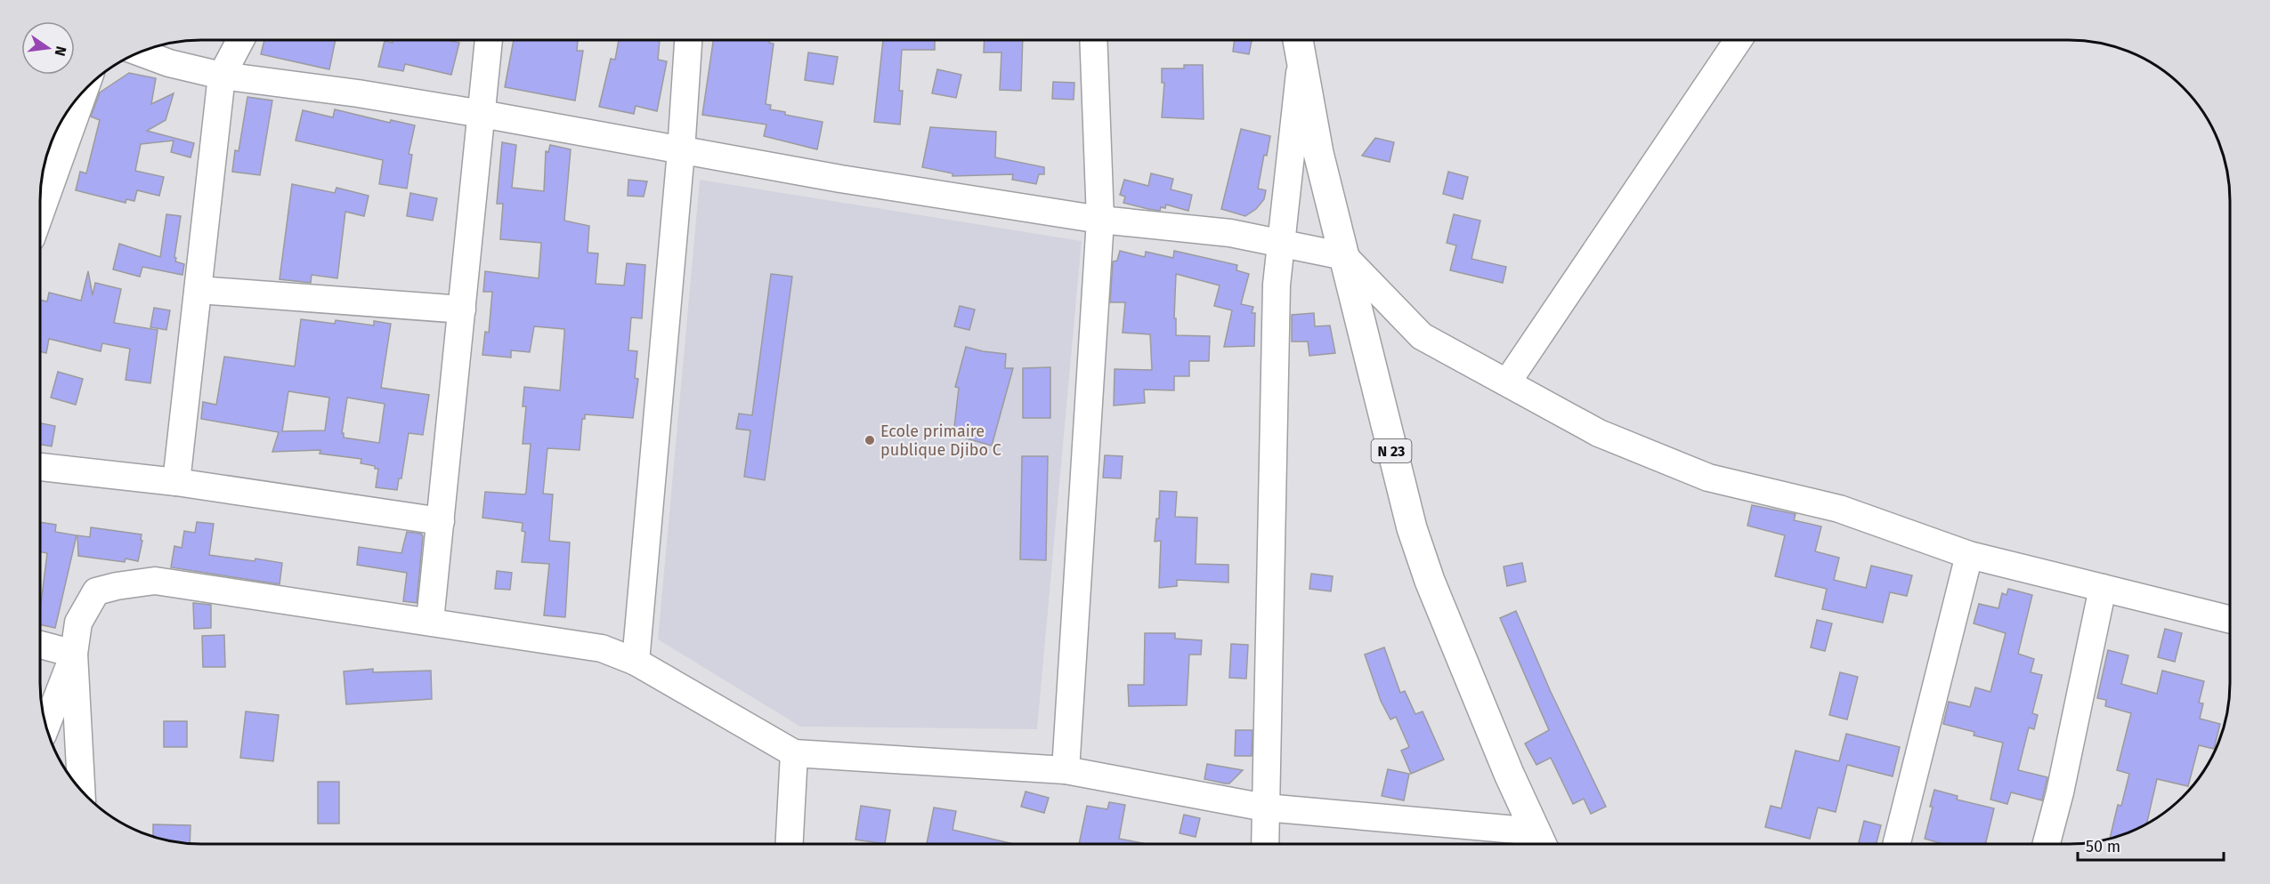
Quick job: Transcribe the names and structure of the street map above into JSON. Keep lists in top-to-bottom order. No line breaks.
{"streets":{"main road":["N 23"]},"places":["Ecole primaire publique Djibo C"],"scale_bar":"50 m","north":"right"}
